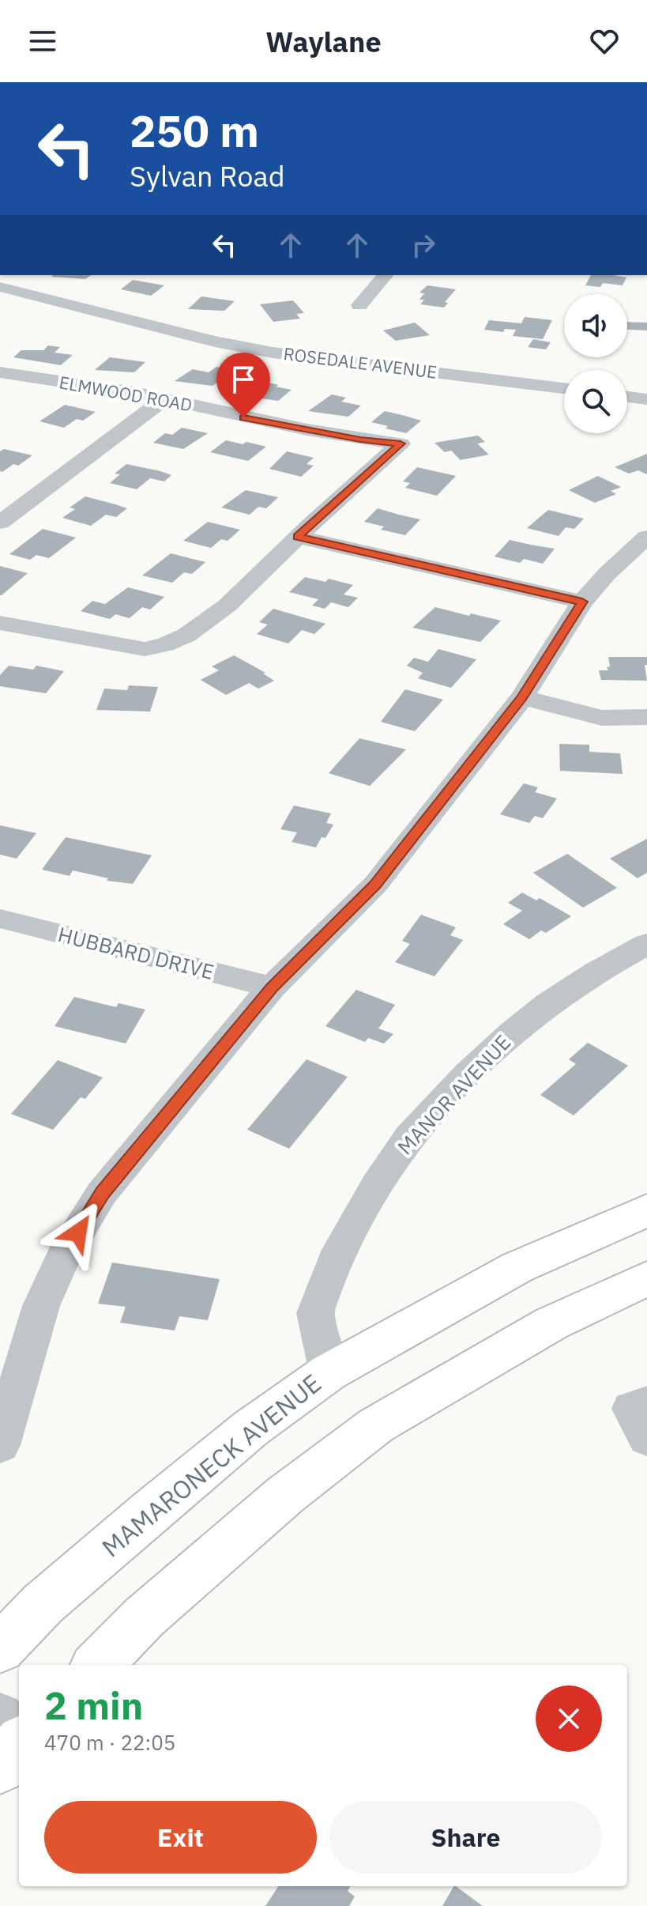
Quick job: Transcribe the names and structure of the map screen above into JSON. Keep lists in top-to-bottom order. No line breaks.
{"streets":{"main road":["MAMARONECK AVENUE"],"street":["ROSEDALE AVENUE","ELMWOOD ROAD","HUBBARD DRIVE","MANOR AVENUE"]},"crossings":[["MANOR AVENUE","MAMARONECK AVENUE"]],"page":{"header":"Waylane","turn":["250 m","Sylvan Road"],"heading":["2 min","470 m · 22:05"],"buttons":["Exit","Share"]}}
